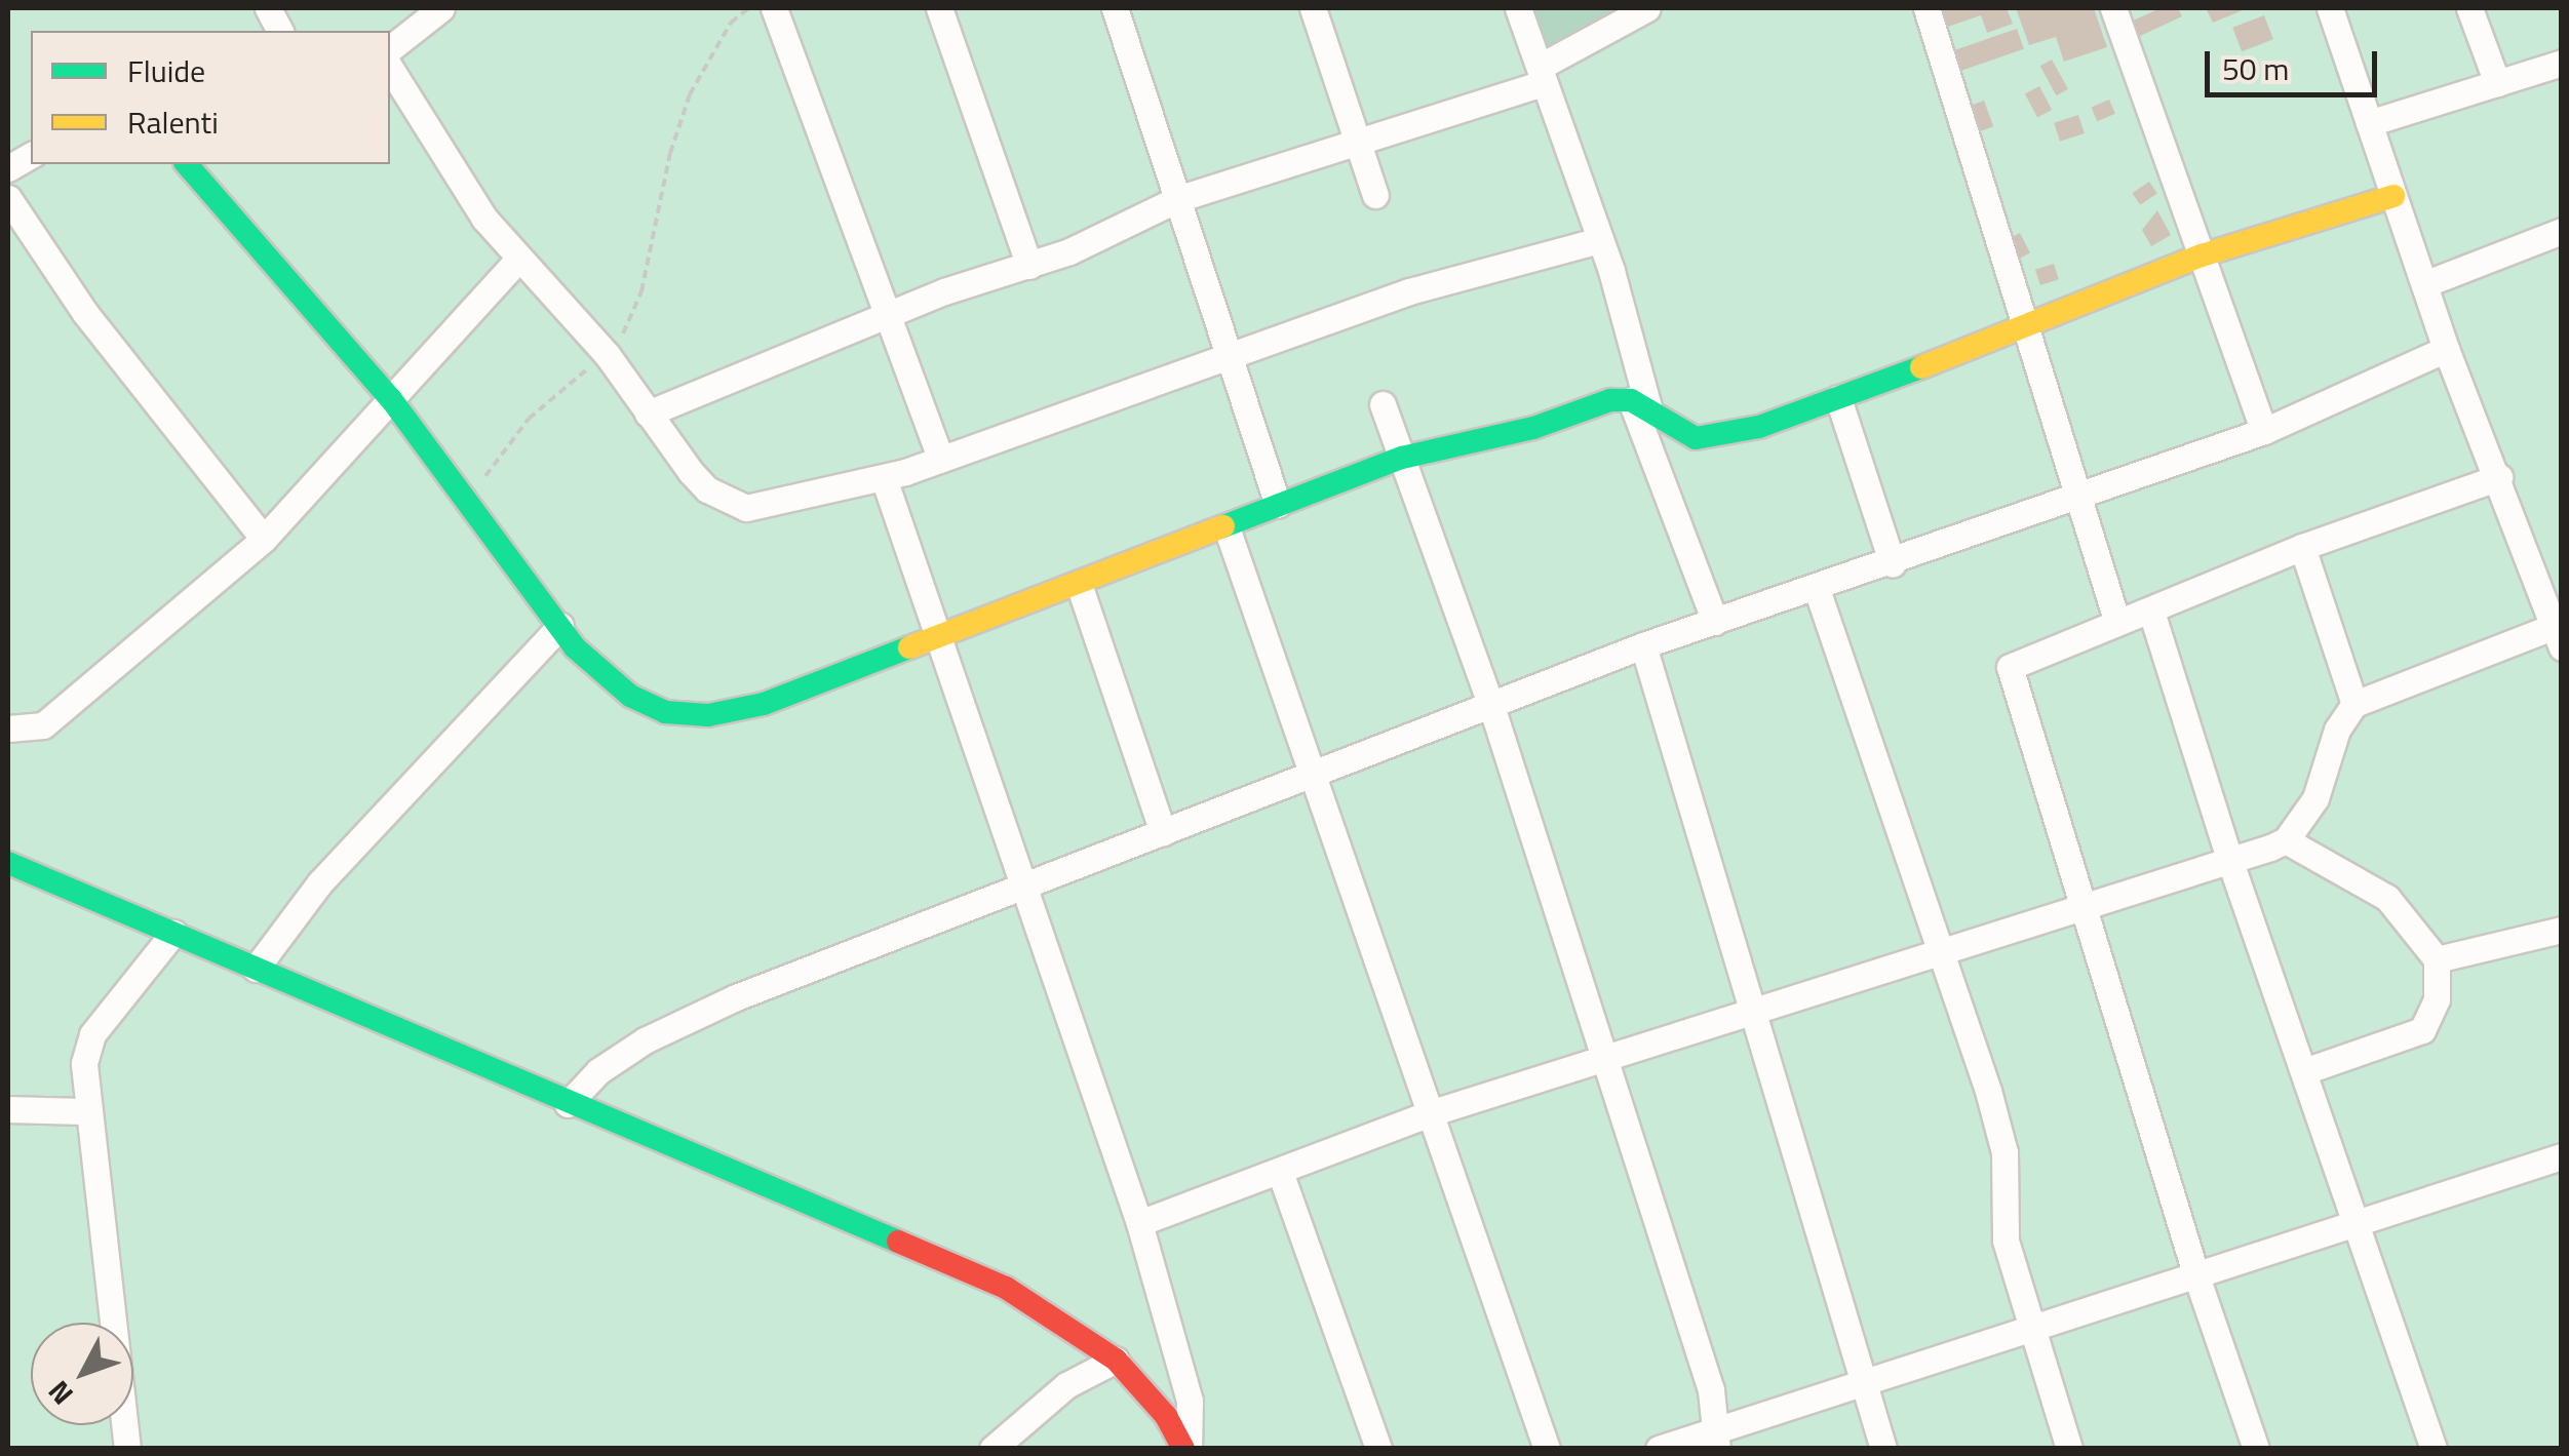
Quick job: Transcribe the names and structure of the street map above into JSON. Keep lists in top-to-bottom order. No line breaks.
{"legend":["Fluide","Ralenti"],"scale_bar":"50 m","north":"bottom left"}
